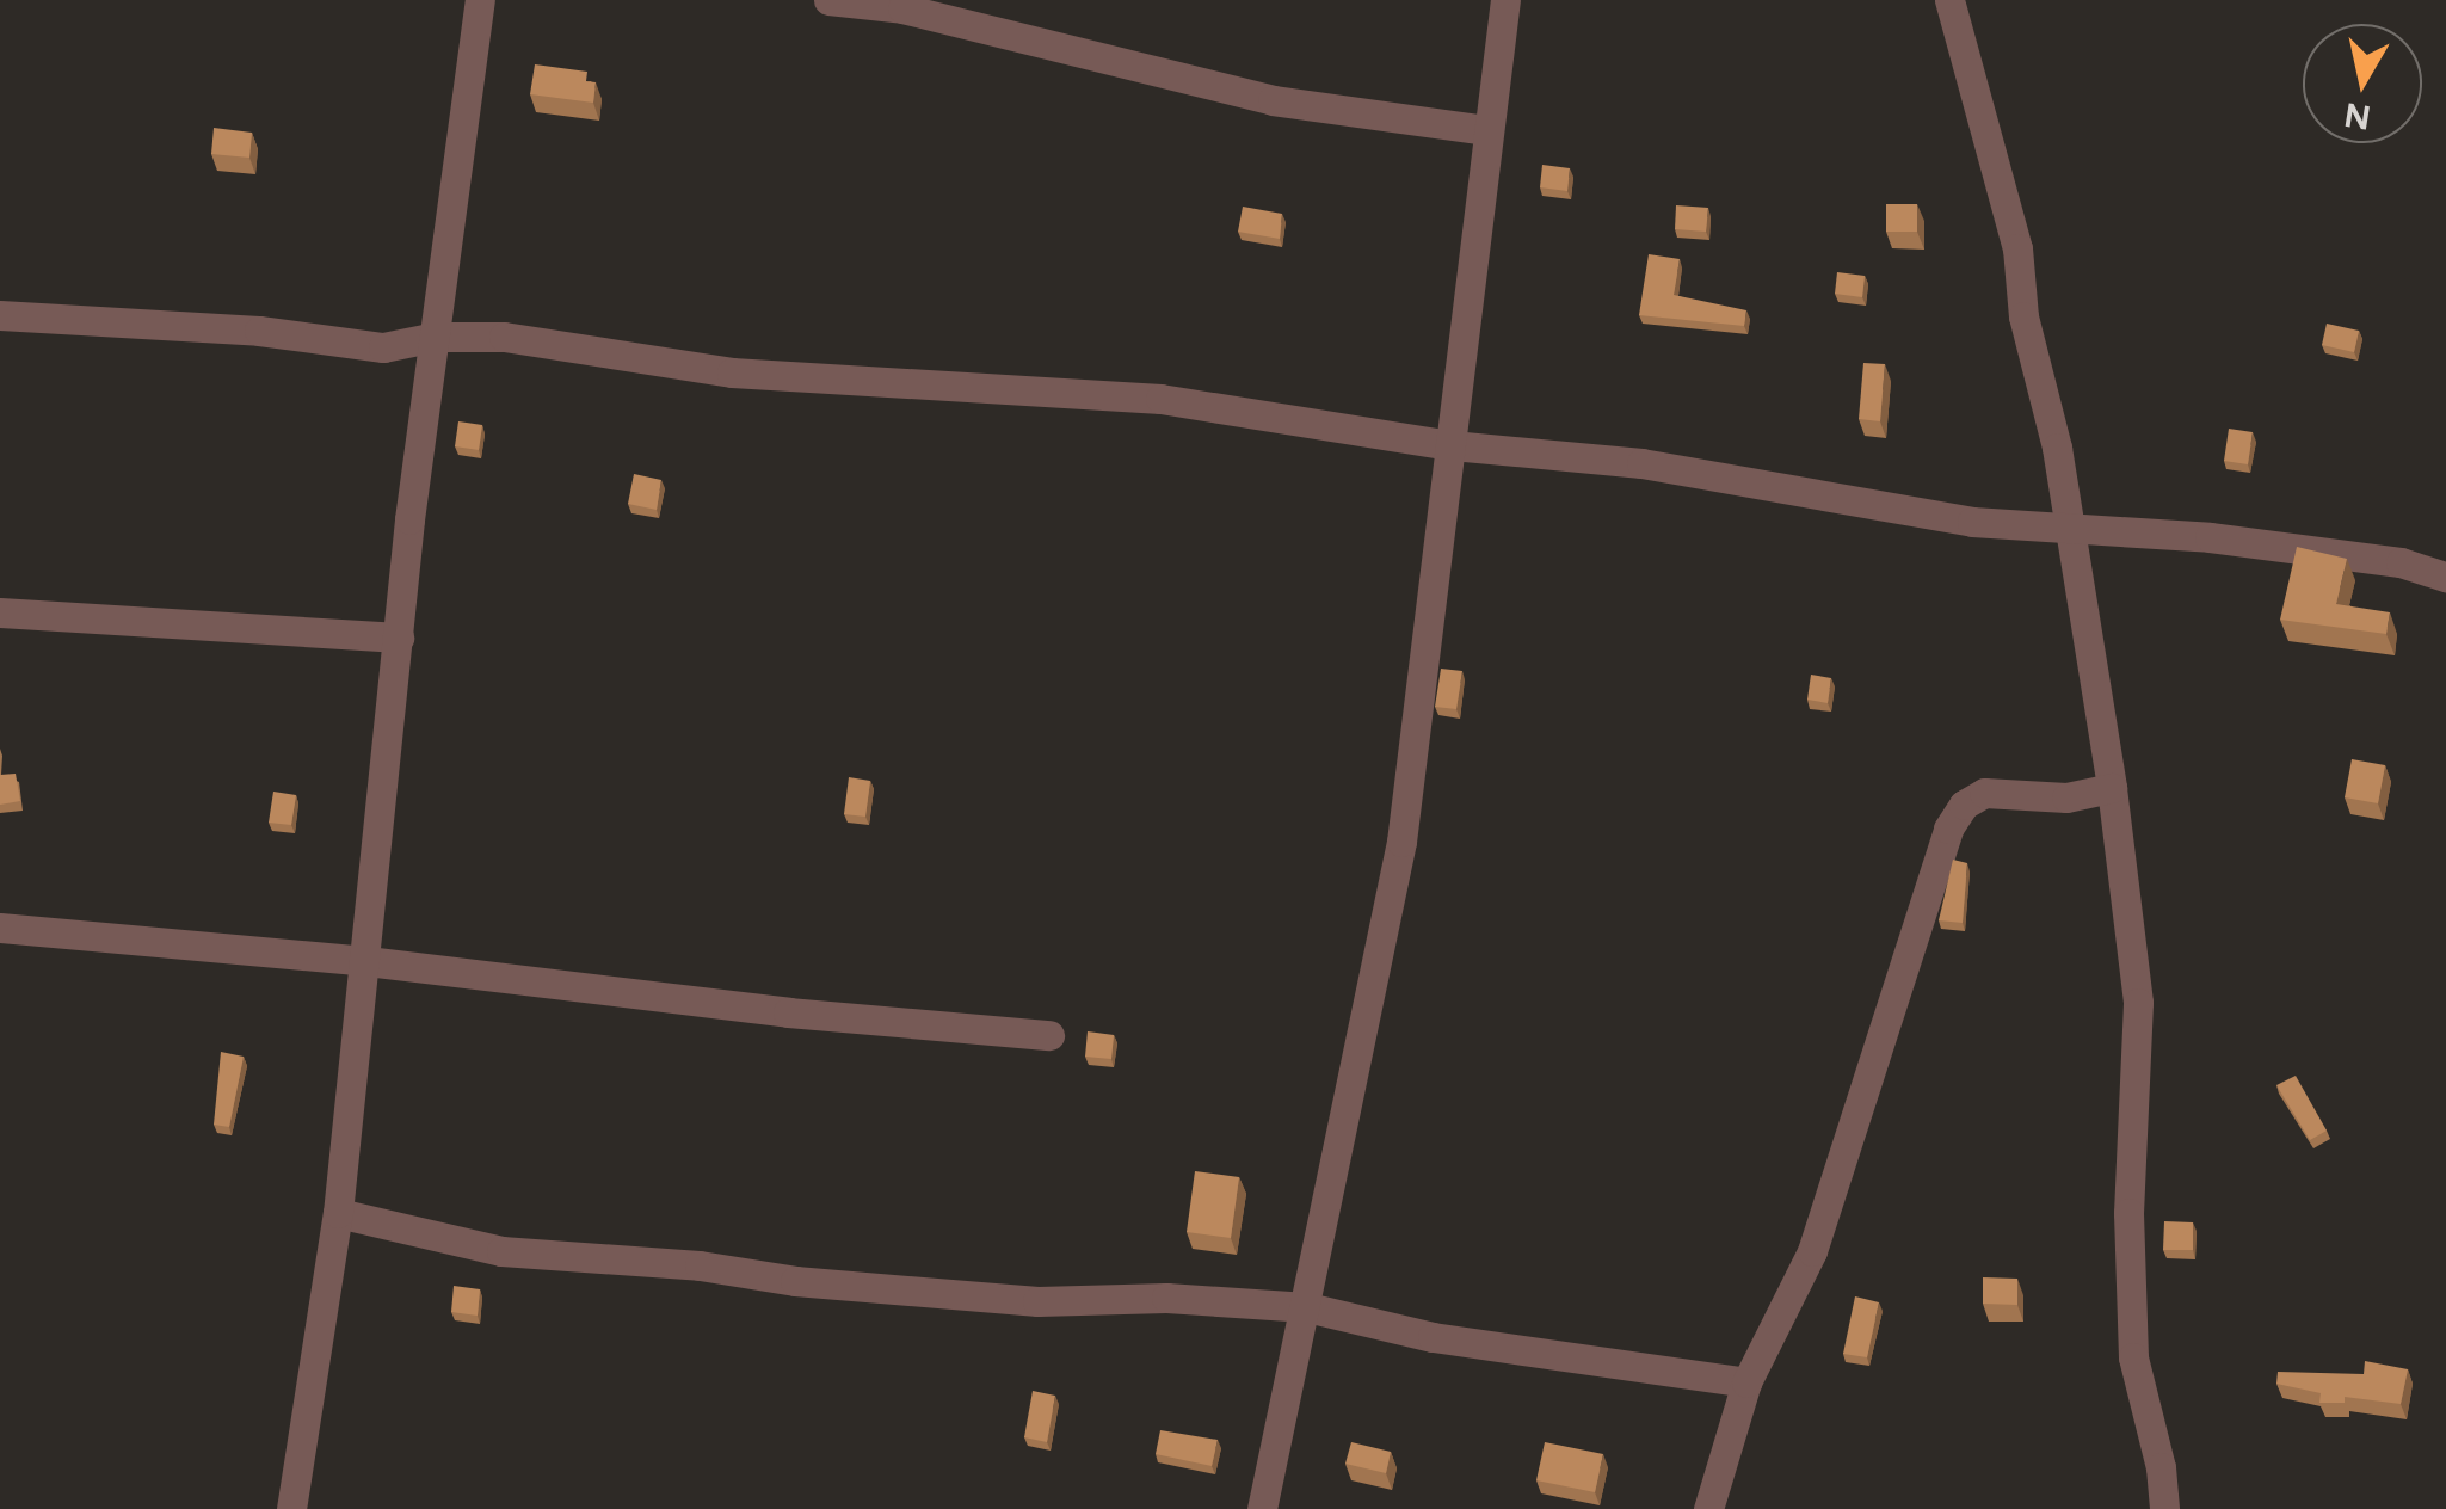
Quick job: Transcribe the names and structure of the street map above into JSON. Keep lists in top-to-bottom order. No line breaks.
{"north":"bottom"}
